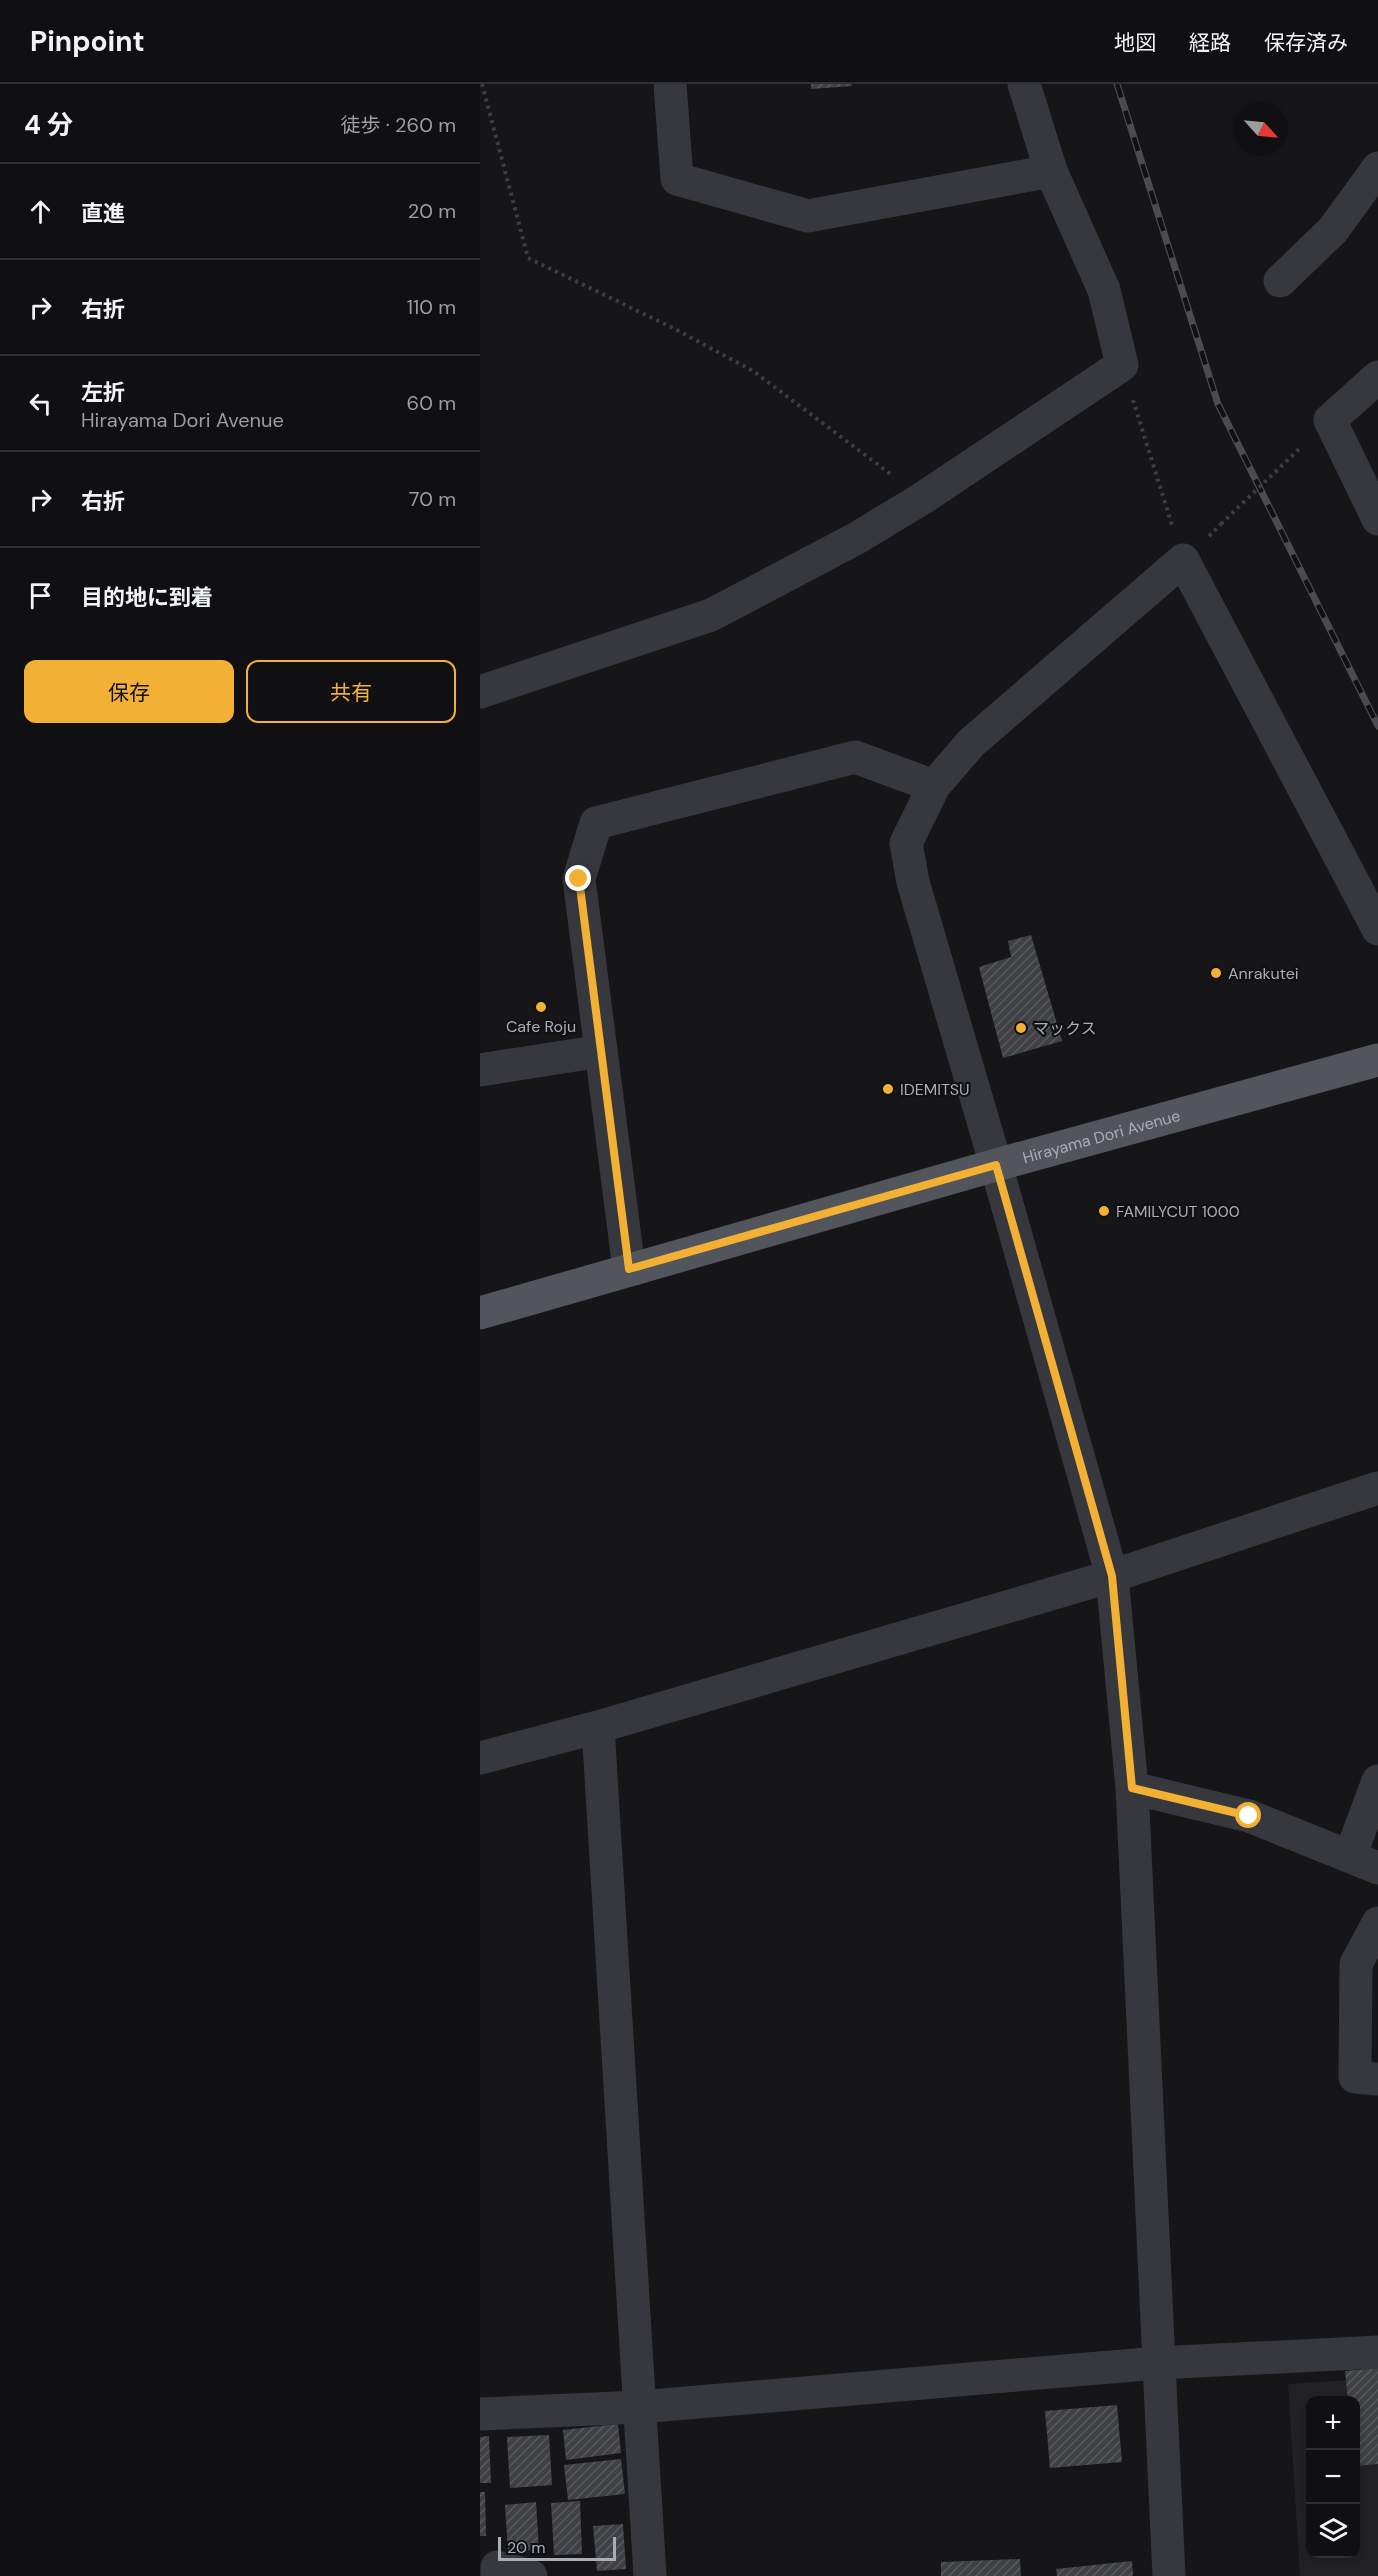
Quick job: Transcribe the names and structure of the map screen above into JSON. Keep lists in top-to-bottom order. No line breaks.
{"streets":{"main road":["Hirayama Dori Avenue"]},"places":["Anrakutei","Cafe Roju","マックス","IDEMITSU","FAMILYCUT 1000"],"scale_bar":"20 m","north":"bottom right","page":{"header":"Pinpoint","nav":["地図","経路","保存済み"],"heading":["4 分","徒歩 · 260 m"],"list":[["直進","20 m"],["右折","110 m"],["左折","Hirayama Dori Avenue","60 m"],["右折","70 m"],"目的地に到着"],"buttons":["保存","共有"],"map_buttons":["+","−"],"scale":"20 m"}}
